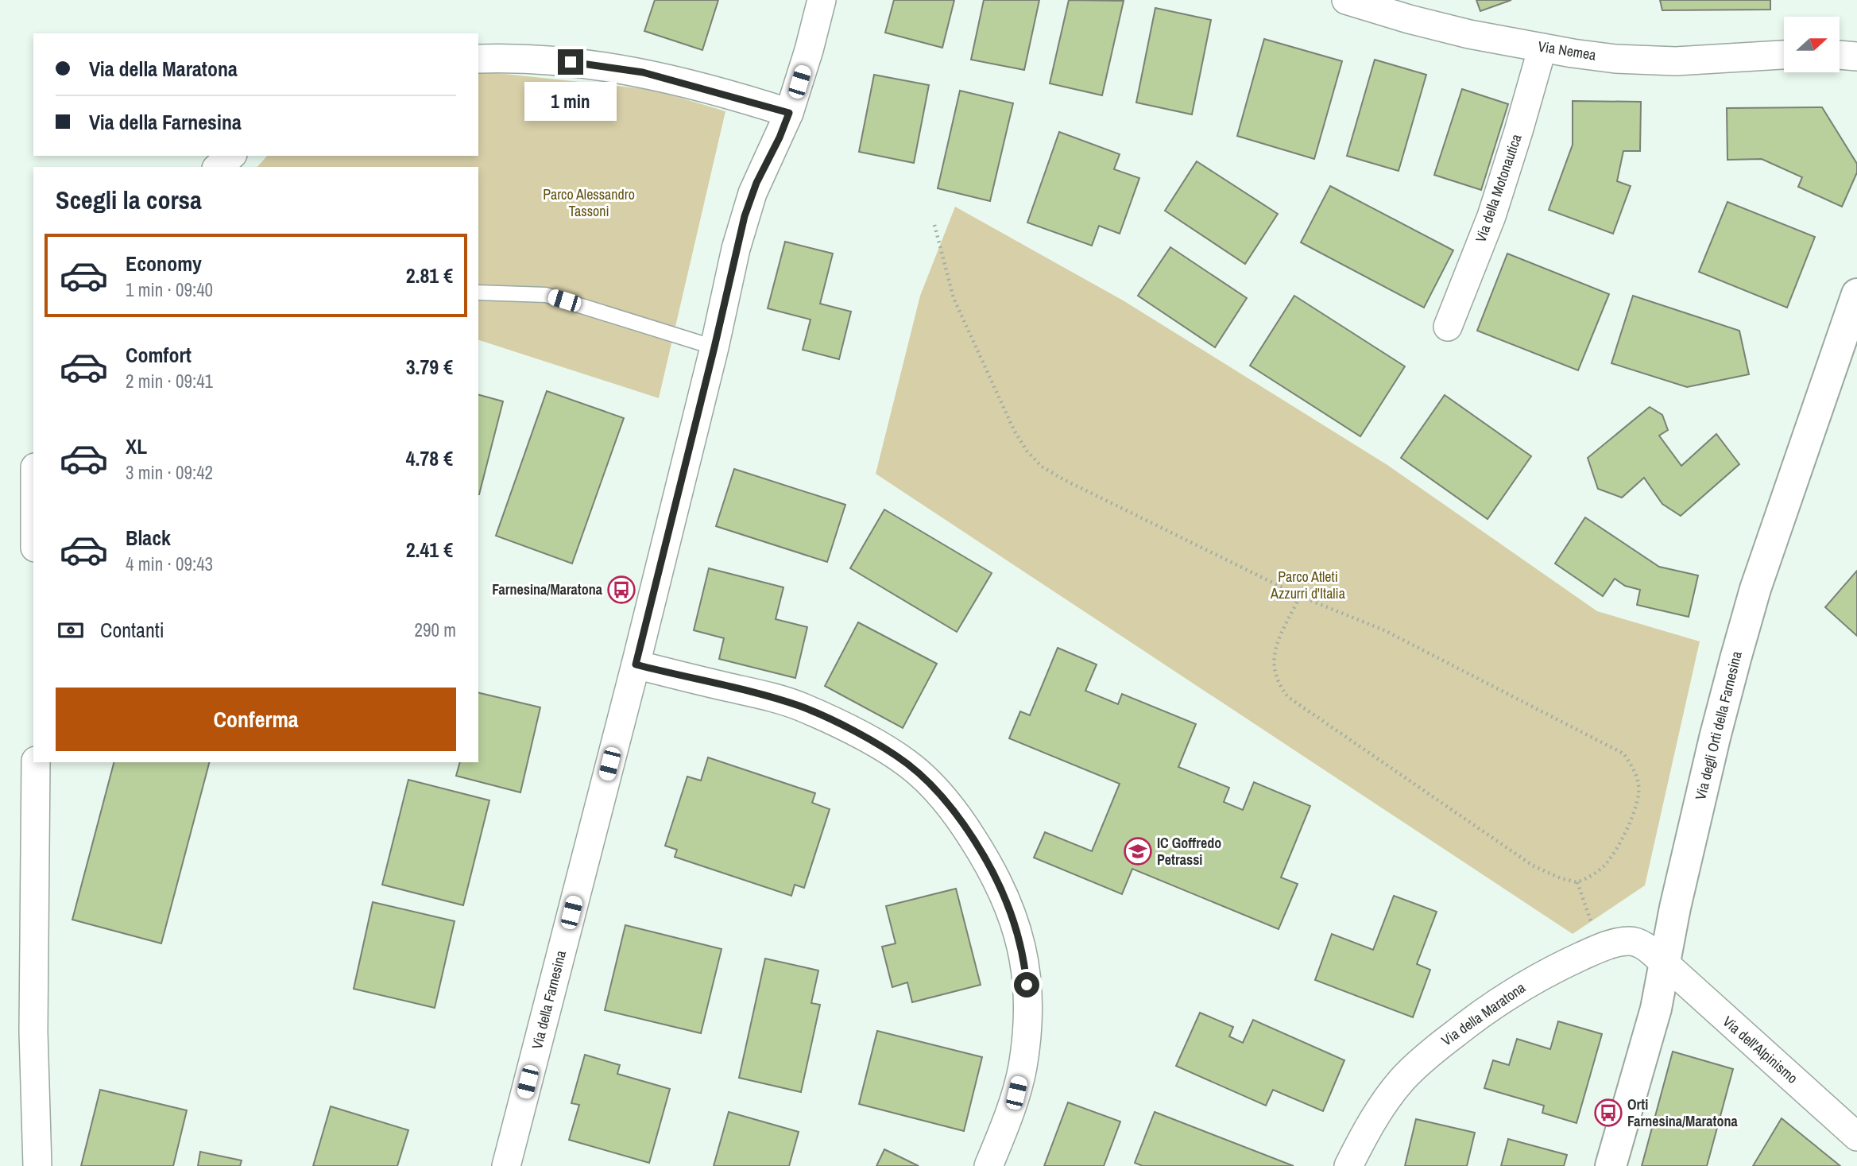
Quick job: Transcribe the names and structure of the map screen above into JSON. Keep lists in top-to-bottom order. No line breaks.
{"streets":{"street":["Via Nemea","Via della Motonautica","Via degli Orti della Farnesina","Via della Farnesina","Via della Maratona","Via dell'Alpinismo"]},"crossings":[["Via Nemea","Via della Motonautica"],["Via degli Orti della Farnesina","Via della Maratona"],["Via degli Orti della Farnesina","Via dell'Alpinismo"],["Via della Maratona","Via dell'Alpinismo"]],"parks":["Parco Alessandro Tassoni","Parco Atleti Azzurri d'Italia"],"places":{"bus stop":["Farnesina/Maratona","Orti Farnesina/Maratona"],"school or university":["IC Goffredo Petrassi"]},"north":"right","page":{"banner":["Via della Maratona","Via della Farnesina"],"bubble":"1 min","heading":"Scegli la corsa","list":[{"name":"Economy","note":"1 min · 09:40","value":"2.81 €"},{"name":"Comfort","note":"2 min · 09:41","value":"3.79 €"},{"name":"XL","note":"3 min · 09:42","value":"4.78 €"},{"name":"Black","note":"4 min · 09:43","value":"2.41 €"}],"pay":["Contanti","290 m"],"buttons":"Conferma"}}
